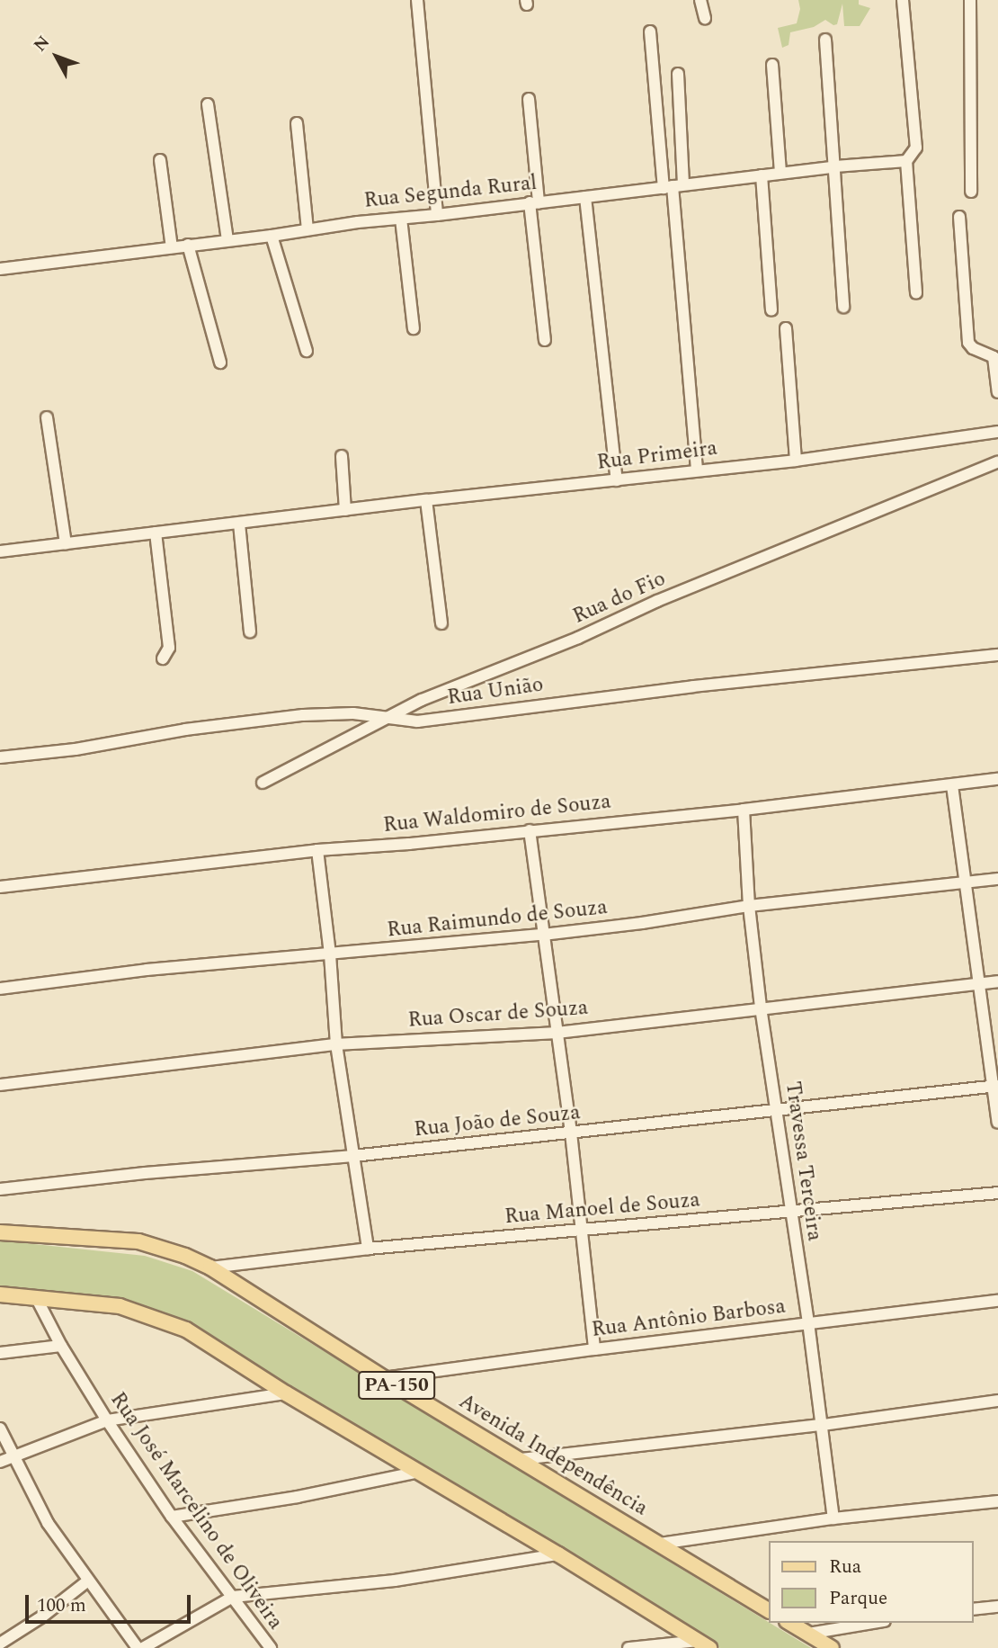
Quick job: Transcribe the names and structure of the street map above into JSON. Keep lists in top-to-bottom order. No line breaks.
{"streets":{"main road":["PA-150","Avenida Independência"],"street":["Rua Segunda Rural","Rua Primeira","Rua do Fio","Rua União","Rua Waldomiro de Souza","Rua Raimundo de Souza","Rua Oscar de Souza","Rua João de Souza","Travessa Terceira","Rua Manoel de Souza","Rua Antônio Barbosa","Rua José Marcelino de Oliveira"]},"crossings":[["Rua do Fio","Rua União"],["Rua Waldomiro de Souza","Travessa Terceira"],["Rua Raimundo de Souza","Travessa Terceira"],["Rua Oscar de Souza","Travessa Terceira"],["Rua João de Souza","Travessa Terceira"],["Travessa Terceira","Rua Manoel de Souza"],["Travessa Terceira","Rua Antônio Barbosa"],["Rua Manoel de Souza","Avenida Independência"],["Rua Antônio Barbosa","Avenida Independência"],["PA-150","Rua José Marcelino de Oliveira"]],"legend":["Rua","Parque"],"scale_bar":"100 m","north":"top left"}
